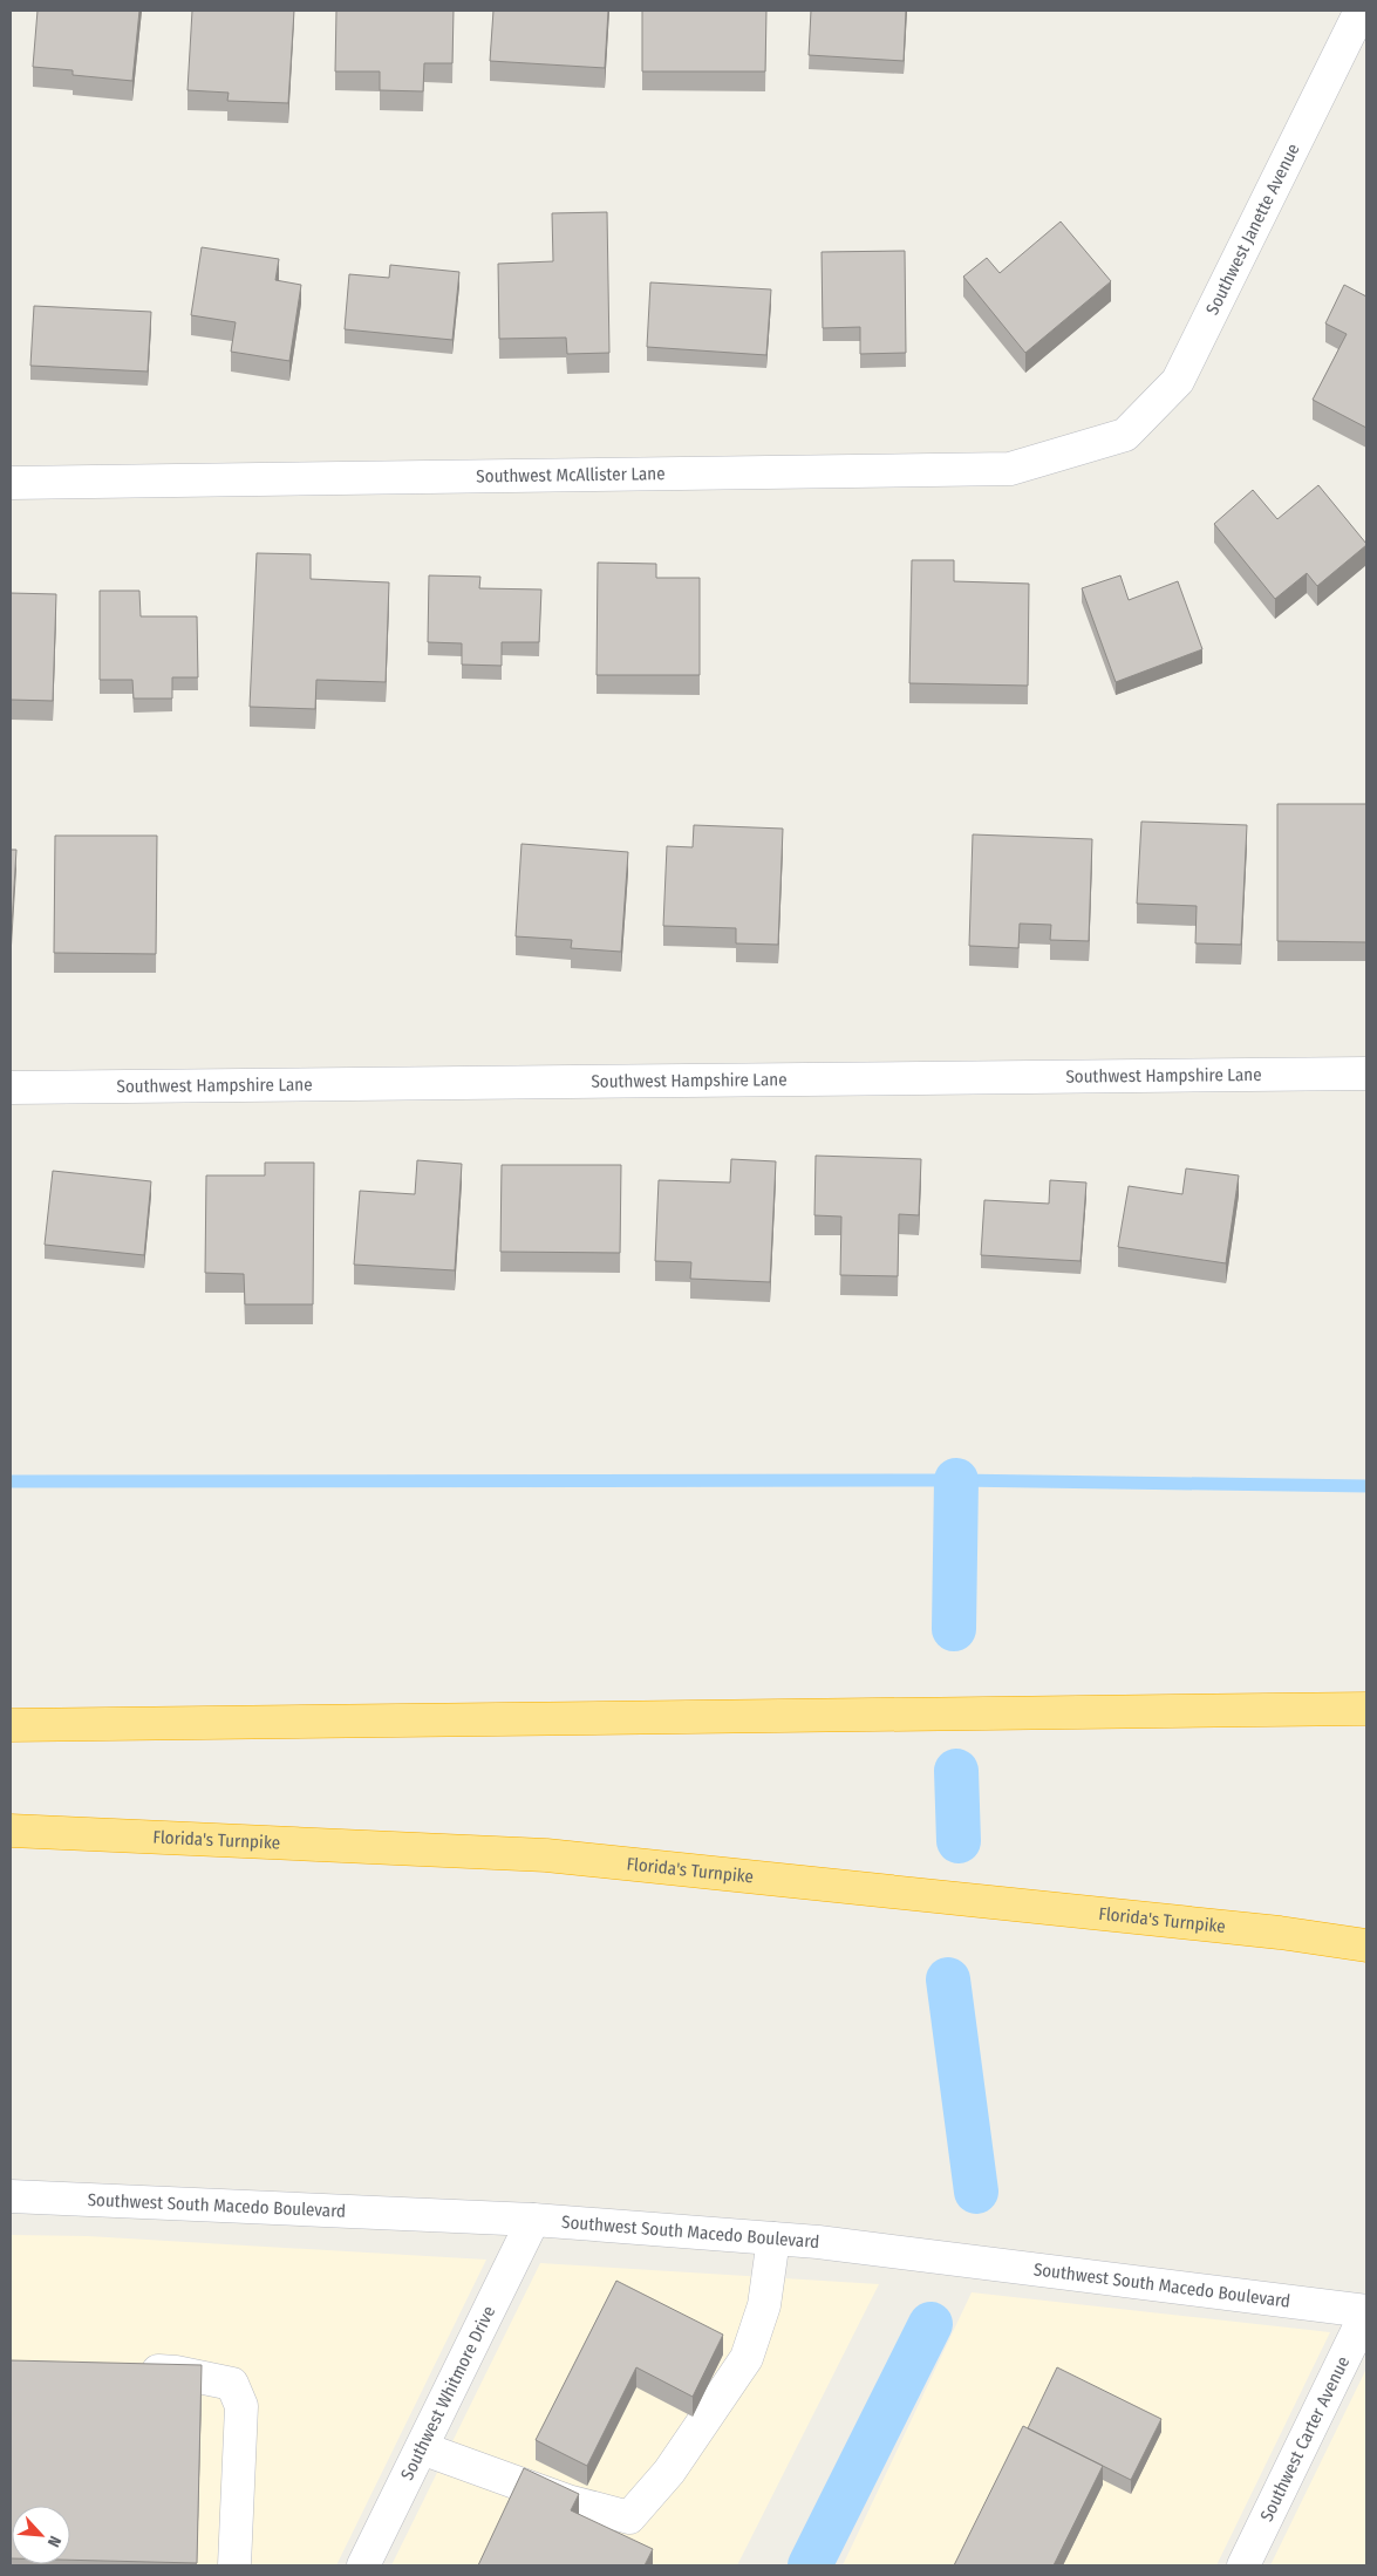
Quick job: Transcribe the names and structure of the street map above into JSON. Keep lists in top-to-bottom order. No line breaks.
{"streets":{"highway":["Florida's Turnpike"],"street":["Southwest Janette Avenue","Southwest McAllister Lane","Southwest Hampshire Lane","Southwest South Macedo Boulevard","Southwest Whitmore Drive","Southwest Carter Avenue"]},"crossings":[["Southwest Janette Avenue","Southwest McAllister Lane"],["Southwest South Macedo Boulevard","Southwest Whitmore Drive"],["Southwest South Macedo Boulevard","Southwest Carter Avenue"]],"north":"bottom right"}
